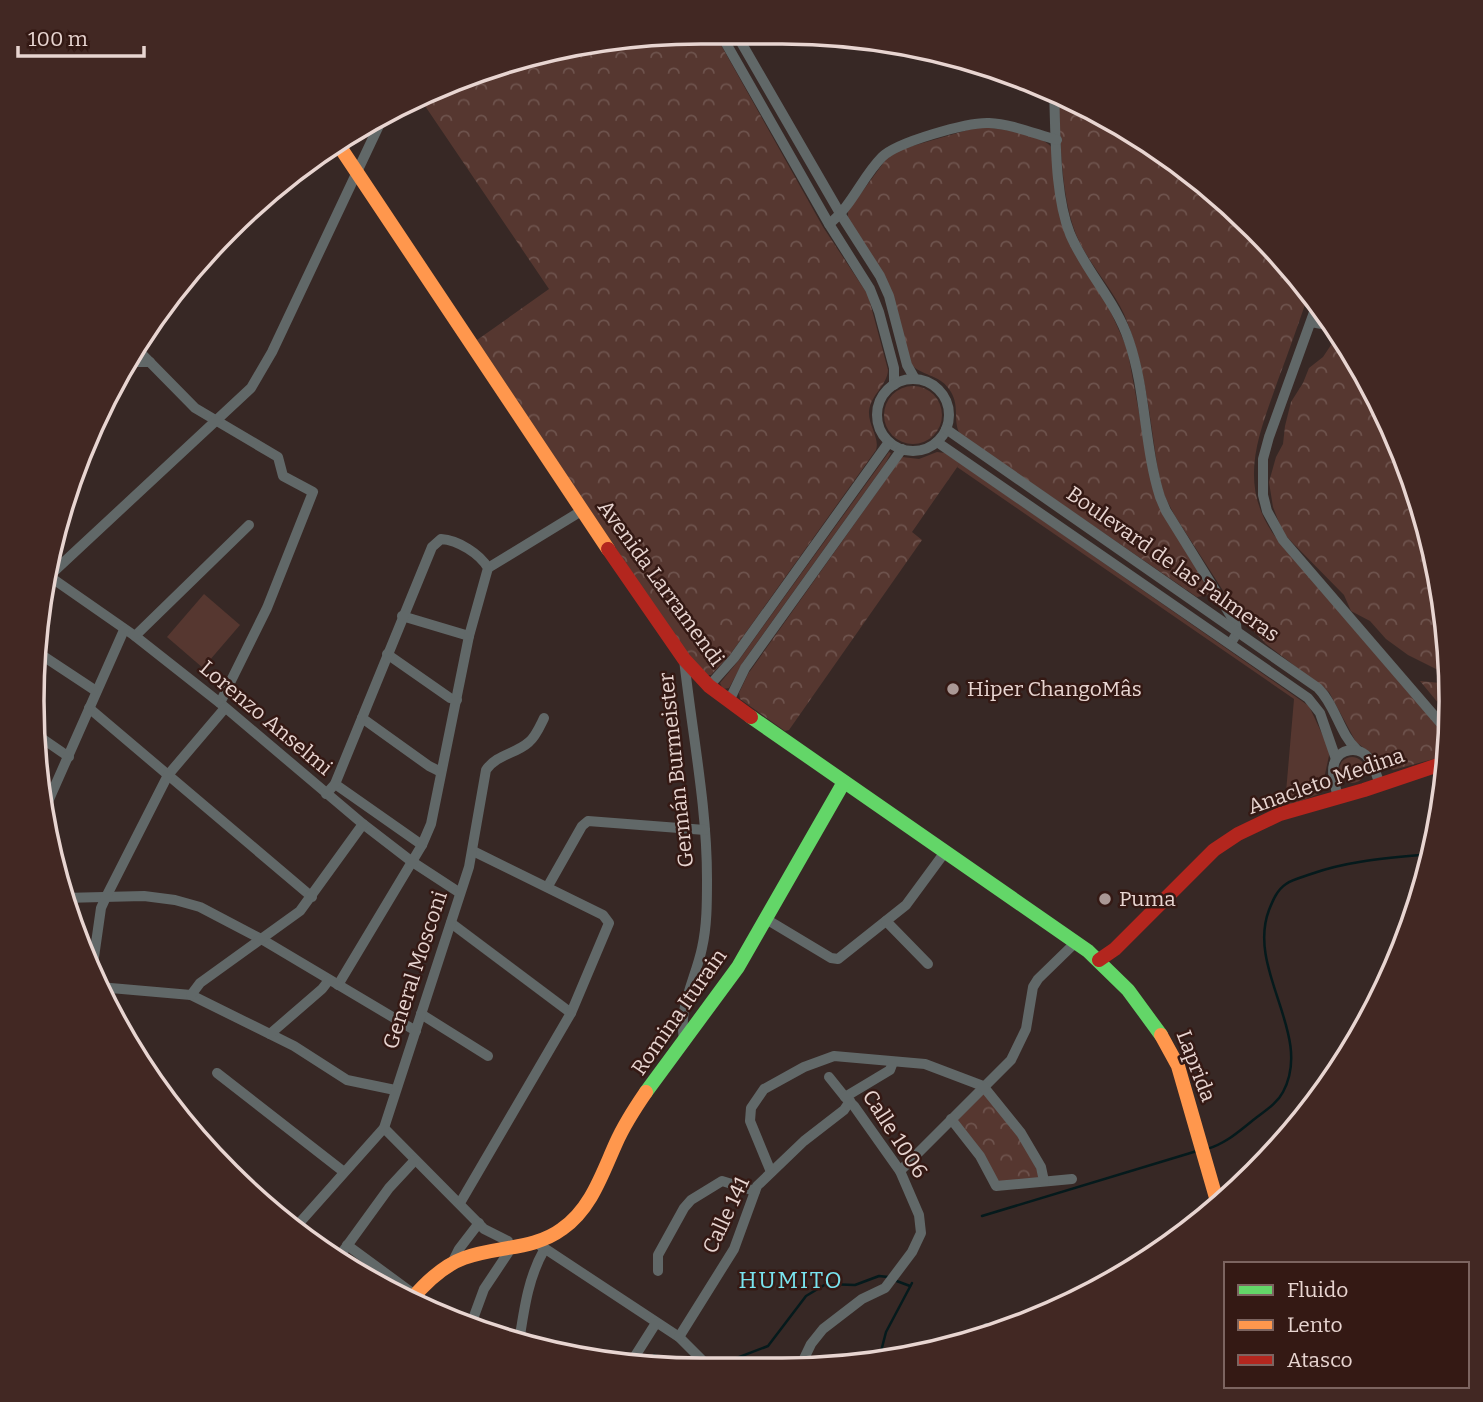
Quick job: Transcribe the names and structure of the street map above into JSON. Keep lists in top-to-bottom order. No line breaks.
{"streets":{"main road":["Avenida Larramendi","Anacleto Medina","Romina Iturain","Laprida"],"street":["Boulevard de las Palmeras","Lorenzo Anselmi","Germán Burmeister","General Mosconi","Calle 1006","Calle 141"]},"crossings":[["Boulevard de las Palmeras","Anacleto Medina"],["Avenida Larramendi","Germán Burmeister"],["Avenida Larramendi","Anacleto Medina"],["Avenida Larramendi","Romina Iturain"],["Avenida Larramendi","Laprida"],["Lorenzo Anselmi","General Mosconi"],["Germán Burmeister","Romina Iturain"],["Anacleto Medina","Laprida"],["Calle 1006","Calle 141"]],"districts":["HUMITO"],"places":["Hiper ChangoMâs","Puma"],"legend":["Fluido","Lento","Atasco"],"scale_bar":"100 m"}
